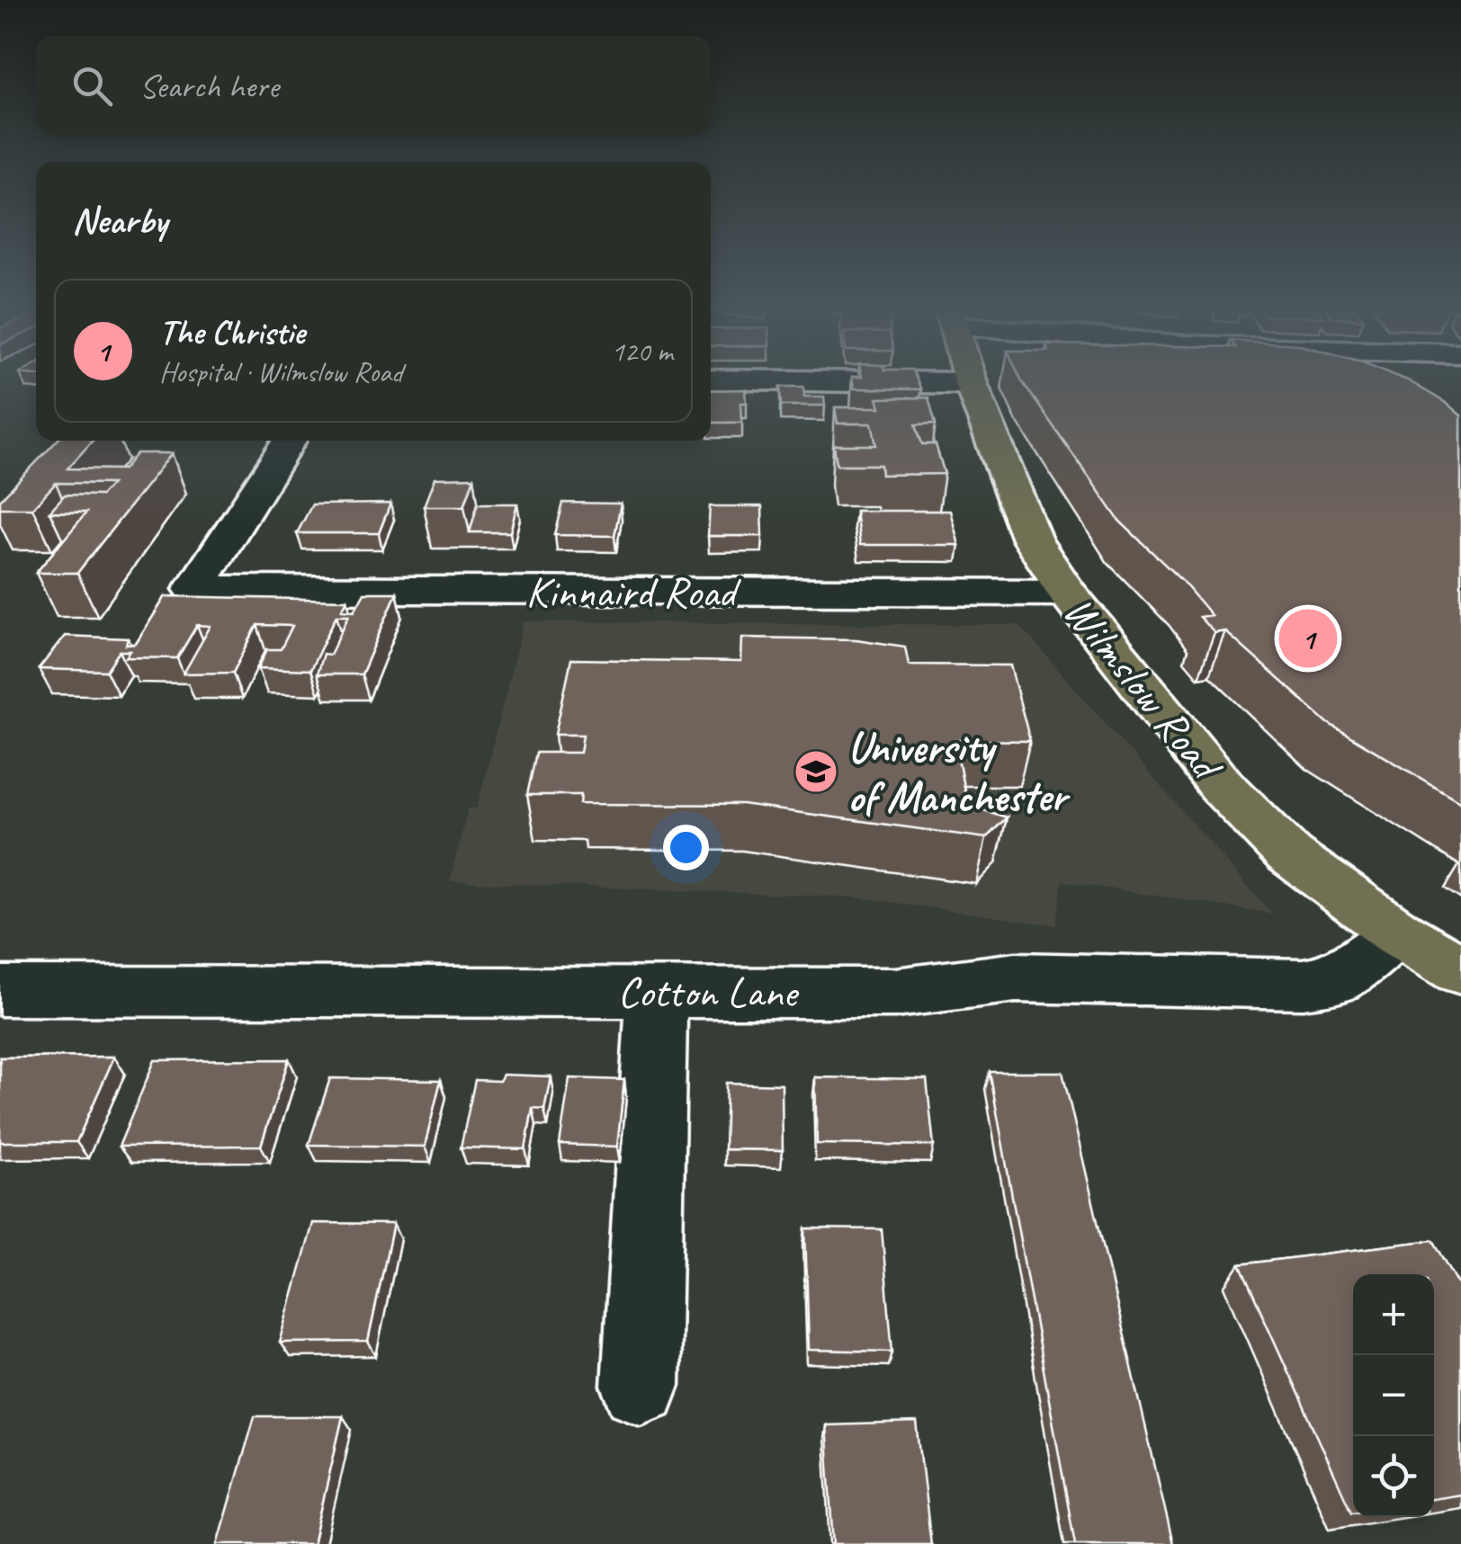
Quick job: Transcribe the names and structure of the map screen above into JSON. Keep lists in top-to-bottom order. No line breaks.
{"streets":{"main road":["Wilmslow Road"],"street":["Kinnaird Road","Cotton Lane"]},"crossings":[["Kinnaird Road","Wilmslow Road"],["Wilmslow Road","Cotton Lane"]],"places":{"school or university":["University of Manchester"]},"page":{"search":"Search here","heading":"Nearby","list":[{"mark":"1","name":"The Christie","note":"Hospital · Wilmslow Road","value":"120 m"}],"pins":"1","map_buttons":["+","−"]}}
